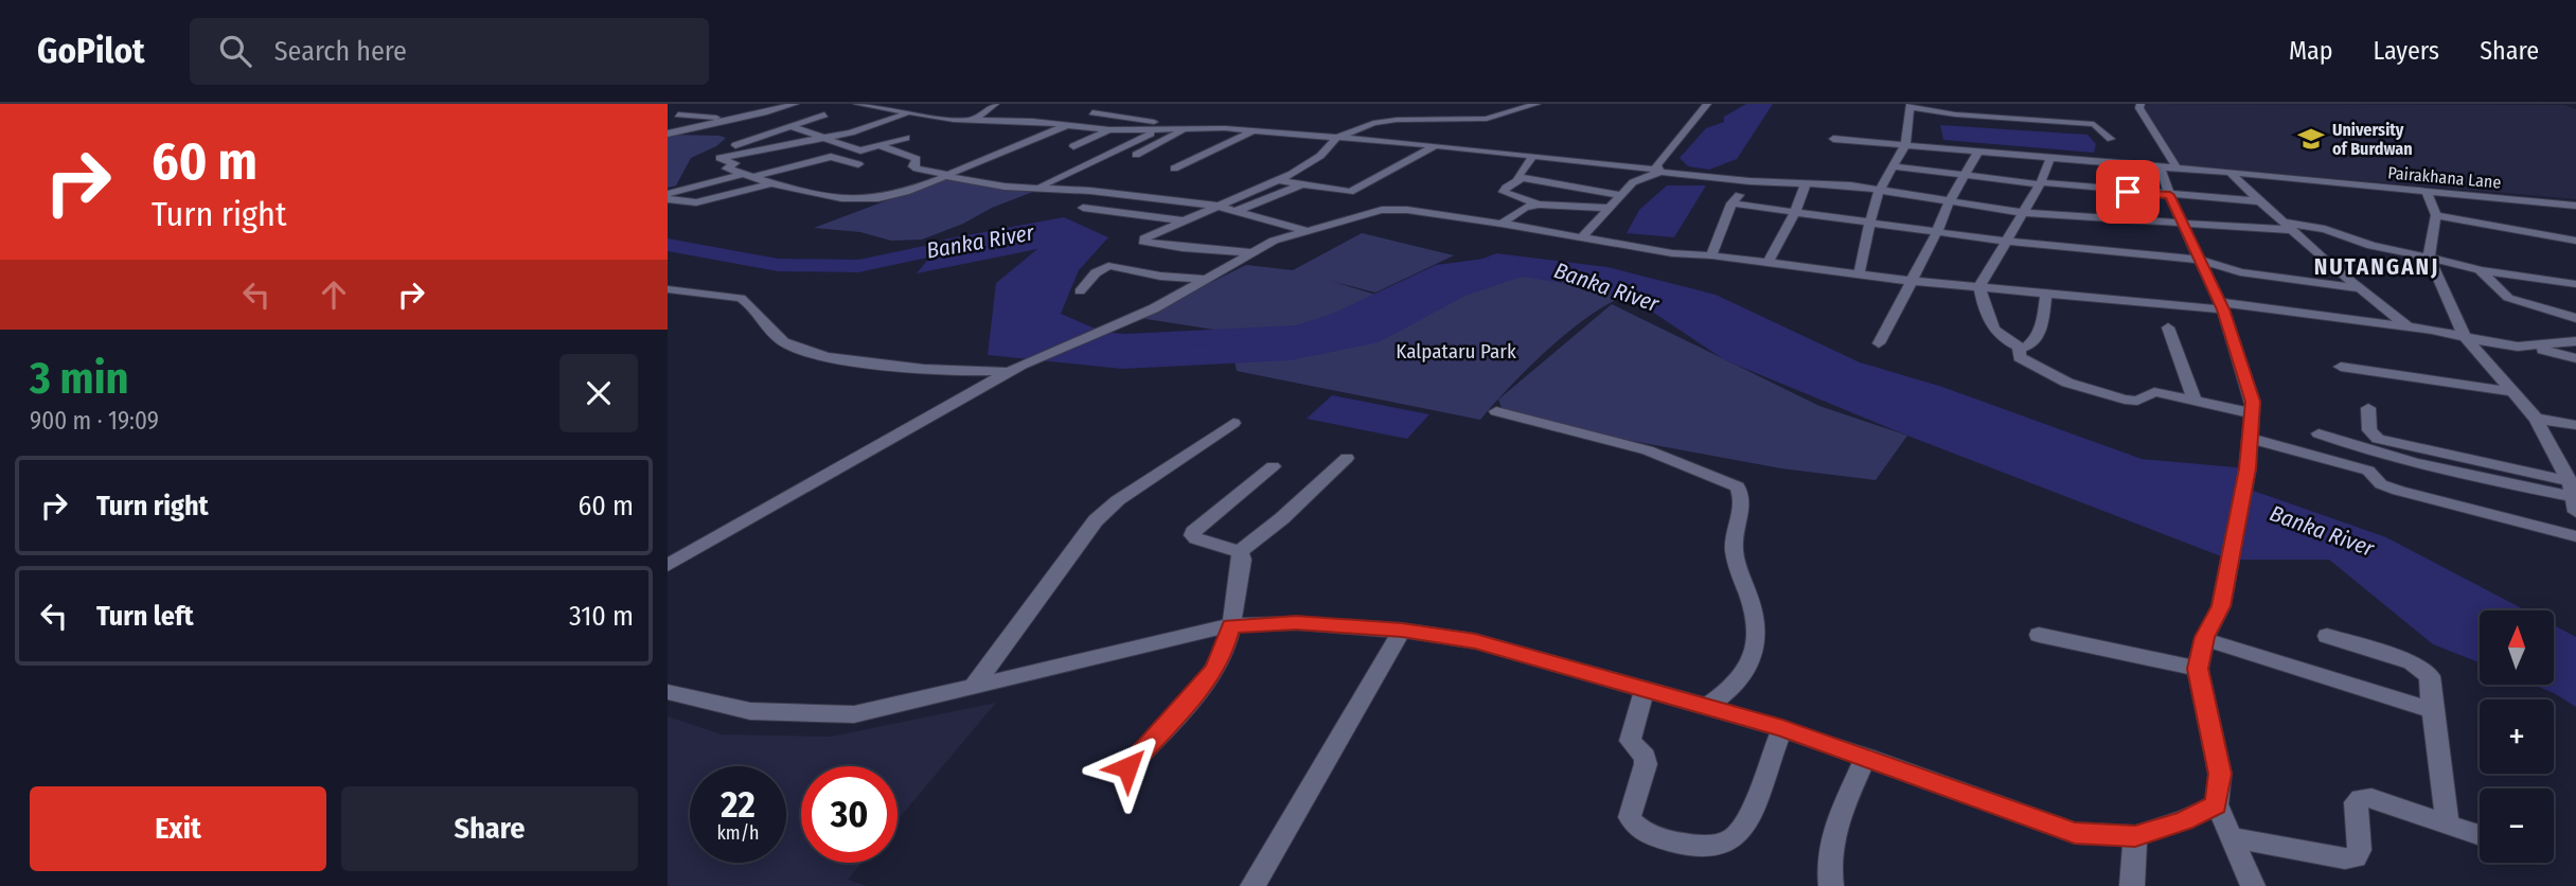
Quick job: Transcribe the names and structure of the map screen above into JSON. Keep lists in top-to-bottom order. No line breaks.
{"streets":{"street":["Pairakhana Lane"]},"districts":["NUTANGANJ"],"water":["Banka River"],"parks":["Kalpataru Park"],"places":{"school or university":["University of Burdwan"]},"north":"top","page":{"header":"GoPilot","search":"Search here","nav":["Map","Layers","Share"],"turn":["60 m","Turn right"],"heading":["3 min","900 m · 19:09"],"list":[{"name":"Turn right","value":"60 m"},{"name":"Turn left","value":"310 m"}],"map_buttons":["+","−"],"speed":"22 km/h","limit":"30","buttons":["Exit","Share"]}}
